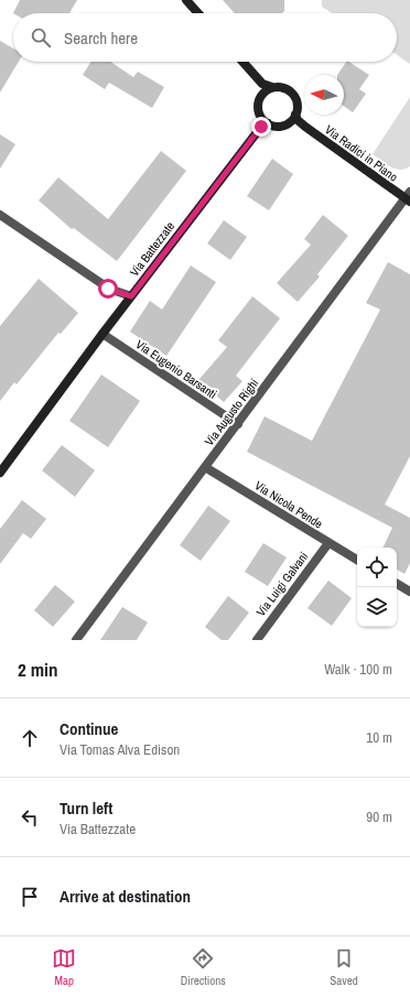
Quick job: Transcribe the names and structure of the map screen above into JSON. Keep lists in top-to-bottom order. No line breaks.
{"streets":{"street":["Via Radici in Piano","Via Battezzate","Via Eugenio Barsanti","Via Augusto Righi","Via Nicola Pende","Via Luigi Galvani"]},"crossings":[["Via Radici in Piano","Via Battezzate"],["Via Radici in Piano","Via Augusto Righi"],["Via Battezzate","Via Eugenio Barsanti"],["Via Eugenio Barsanti","Via Augusto Righi"],["Via Augusto Righi","Via Nicola Pende"],["Via Nicola Pende","Via Luigi Galvani"]],"north":"left","page":{"search":"Search here","heading":["2 min","Walk · 100 m"],"list":[["Continue","Via Tomas Alva Edison","10 m"],["Turn left","Via Battezzate","90 m"],"Arrive at destination"],"nav":["Map","Directions","Saved"]}}
